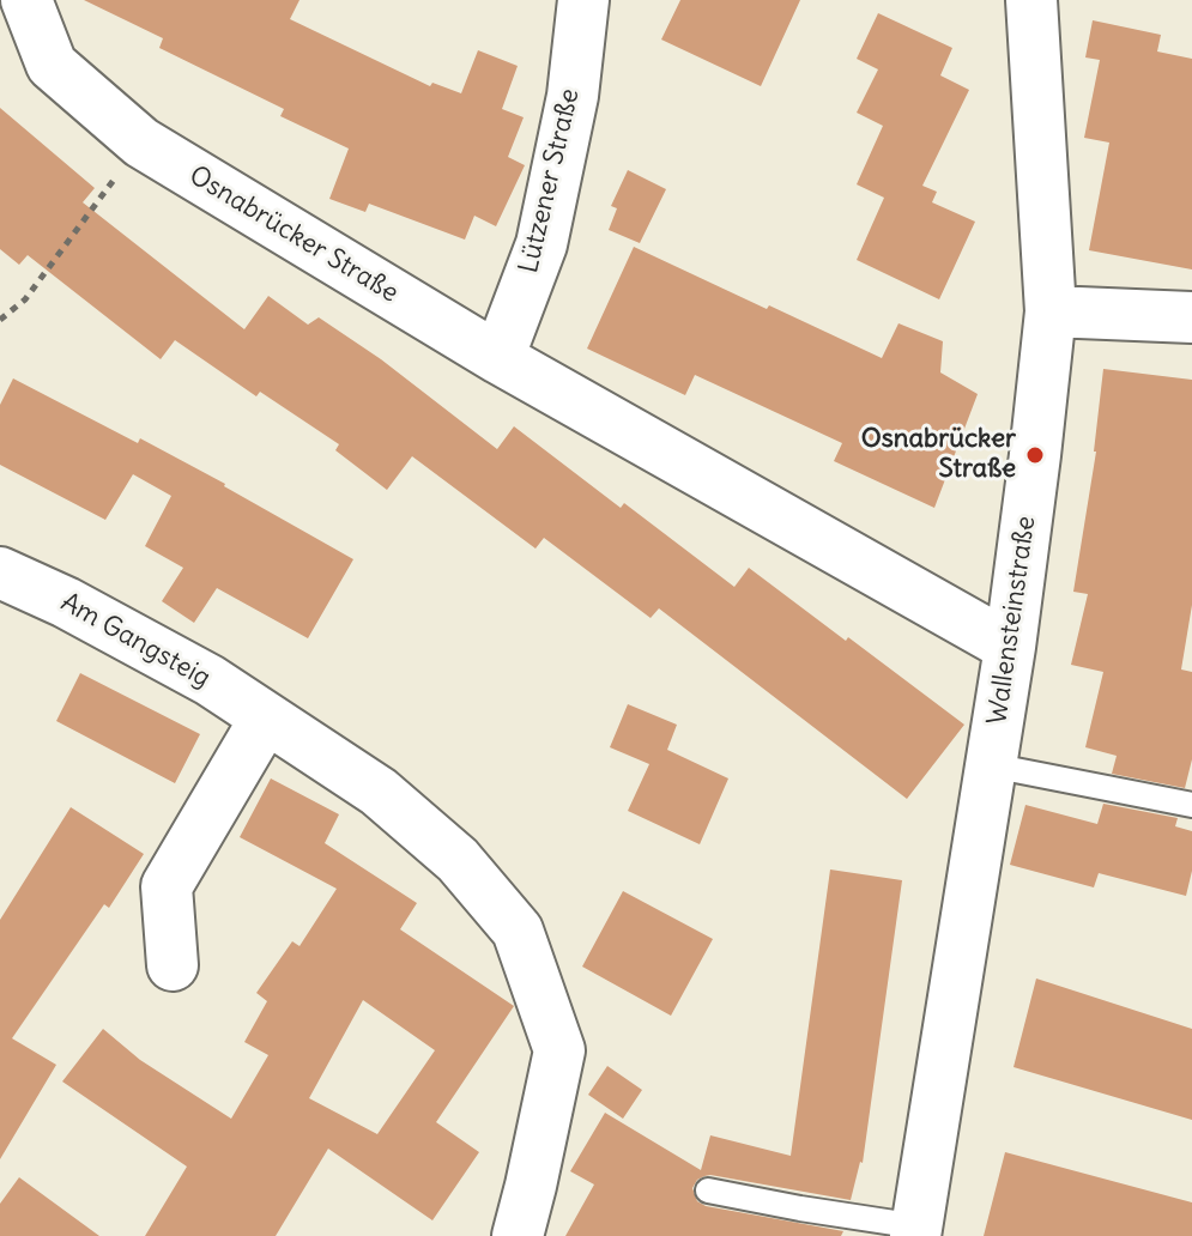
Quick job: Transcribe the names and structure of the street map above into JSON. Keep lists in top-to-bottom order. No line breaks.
{"streets":{"street":["Lützener Straße","Osnabrücker Straße","Wallensteinstraße","Am Gangsteig"]},"crossings":[["Lützener Straße","Osnabrücker Straße"],["Osnabrücker Straße","Wallensteinstraße"]],"places":["Osnabrücker Straße"]}
